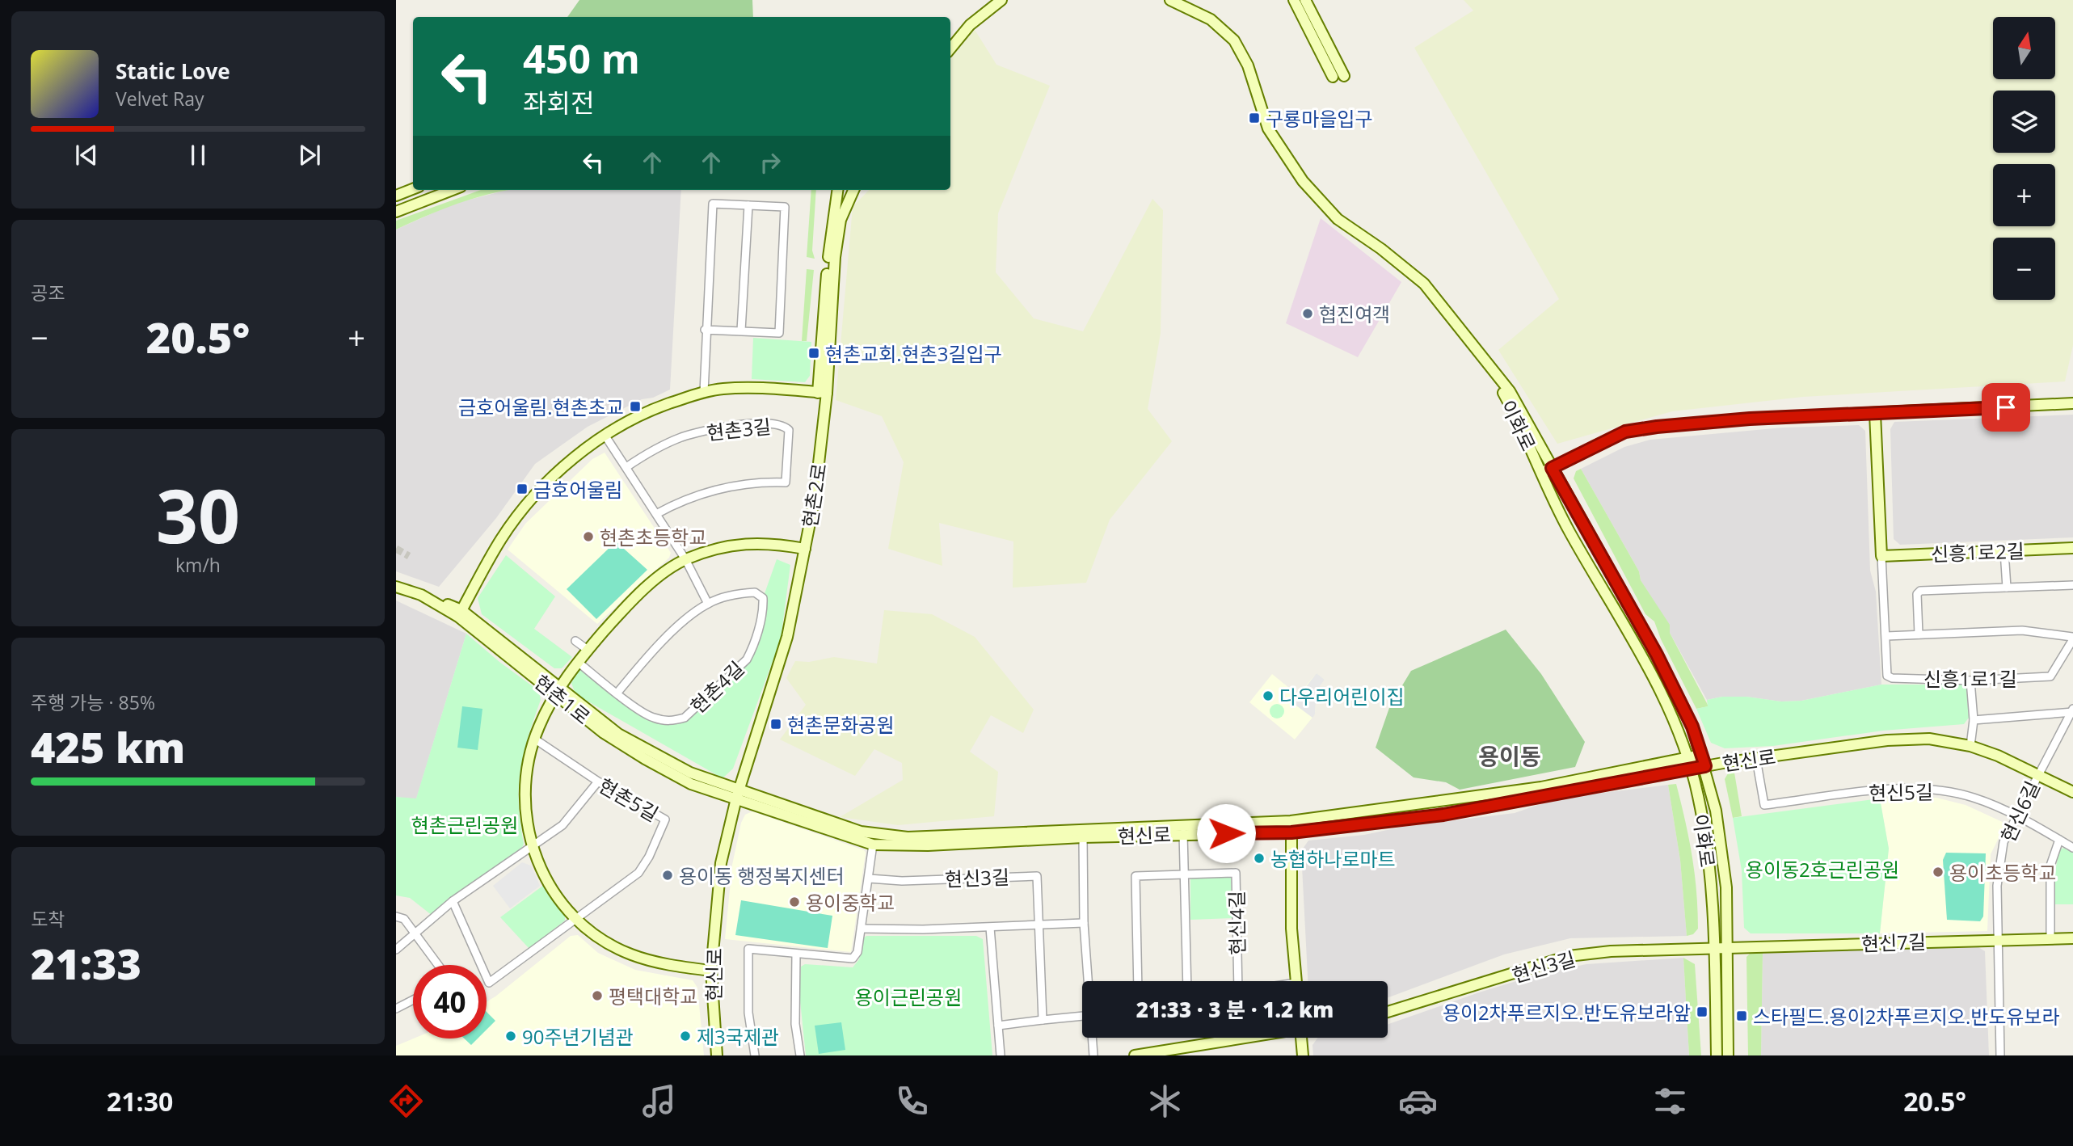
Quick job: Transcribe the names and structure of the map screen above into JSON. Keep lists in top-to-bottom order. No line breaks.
{"streets":{"street":["이화로","현촌3길","현촌2로","신흥1로2길","신흥1로1길","현촌4길","현촌1로","현신로","현신5길","현촌5길","현신6길","현신3길","현신4길","현신7길"]},"crossings":[["이화로","현신로"],["이화로","현신3길"],["이화로","현신7길"],["현촌3길","현촌2로"],["현촌2로","현촌1로"],["현촌2로","현신로"],["신흥1로2길","신흥1로1길"],["현촌1로","현신로"],["현신로","현신5길"],["현신로","현신6길"],["현신로","현신4길"],["현신5길","현신6길"],["현신6길","현신7길"],["현신3길","현신7길"]],"districts":["용이동"],"parks":["현촌근린공원","용이동2호근린공원","용이근린공원"],"places":{"transit":["구룡마을입구","현촌교회.현촌3길입구","금호어울림.현촌초교","금호어울림","현촌문화공원","용이2차푸르지오.반도유보라앞","스타필드.용이2차푸르지오.반도유보라"],"other":["협진여객","현촌초등학교","다우리어린이집","농협하나로마트","용이초등학교","용이동 행정복지센터","용이중학교","평택대학교","90주년기념관","제3국제관"]},"north":"top","page":{"map_buttons":["+","−"],"turn":["450 m","좌회전"],"song":["Static Love","Velvet Ray"],"tile":["공조",["30","km/h"],["주행 가능 · 85%","425 km"],["도착","21:33"]],"heat":["−","20.5°","+"],"limit":"40","trip":"21:33 · 3 분 · 1.2 km","tabs":["21:30","20.5°"]}}
